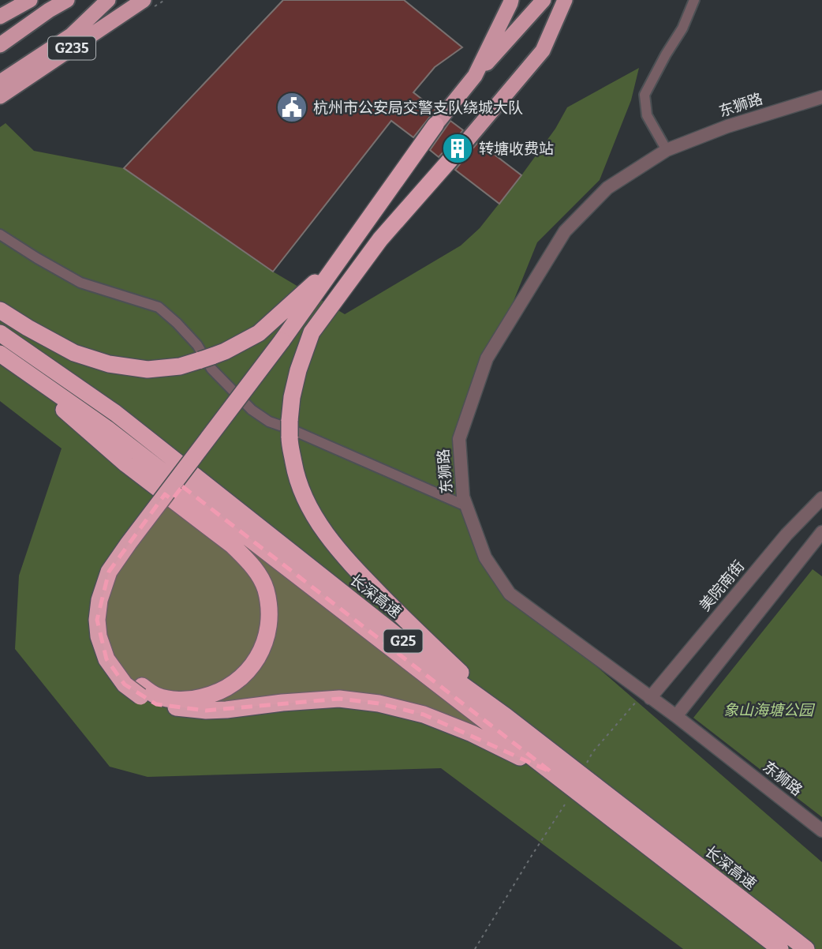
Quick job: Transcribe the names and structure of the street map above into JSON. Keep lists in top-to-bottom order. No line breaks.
{"streets":{"highway":["G235","长深高速","G25"],"street":["东狮路","美院南街"]},"crossings":[["东狮路","美院南街"]],"parks":["象山海塘公园"],"places":{"public building":["杭州市公安局交警支队绕城大队"],"building":["转塘收费站"]}}
